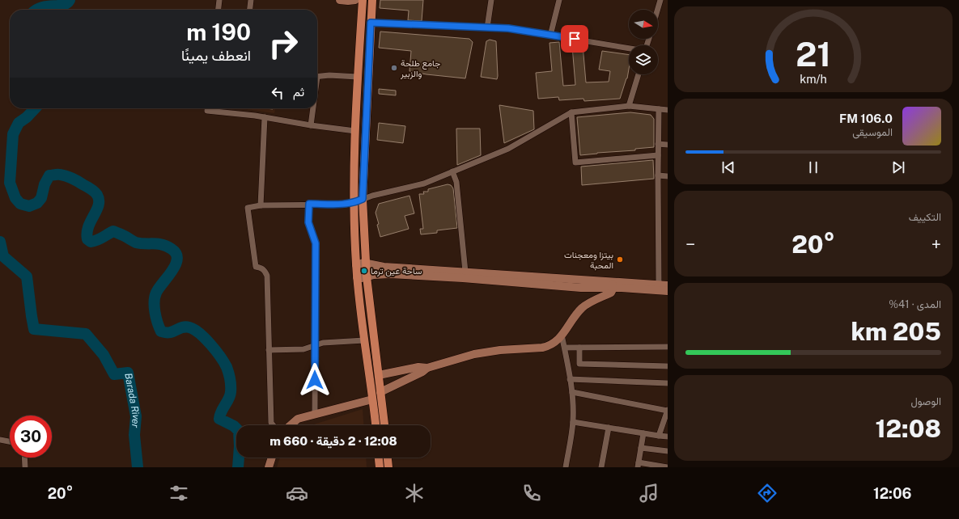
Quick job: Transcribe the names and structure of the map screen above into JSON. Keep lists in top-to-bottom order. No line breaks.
{"water":["Barada River"],"places":["جامع طلحة والزبير","بيتزا ومعجنات المحبة","ساحة عين ترما"],"north":"right","page":{"turn":["190 m","انعطف يمينًا"],"then":"ثم","song":["106.0 FM","الموسيقى"],"tile":["التكييف",["المدى · 41%","205 km"],["الوصول","12:08"]],"heat":["−","20°","+"],"limit":"30","trip":"12:08 · 2 دقيقة · 660 m","tabs":["12:06","20°"],"gauge":["21","km/h"]}}
